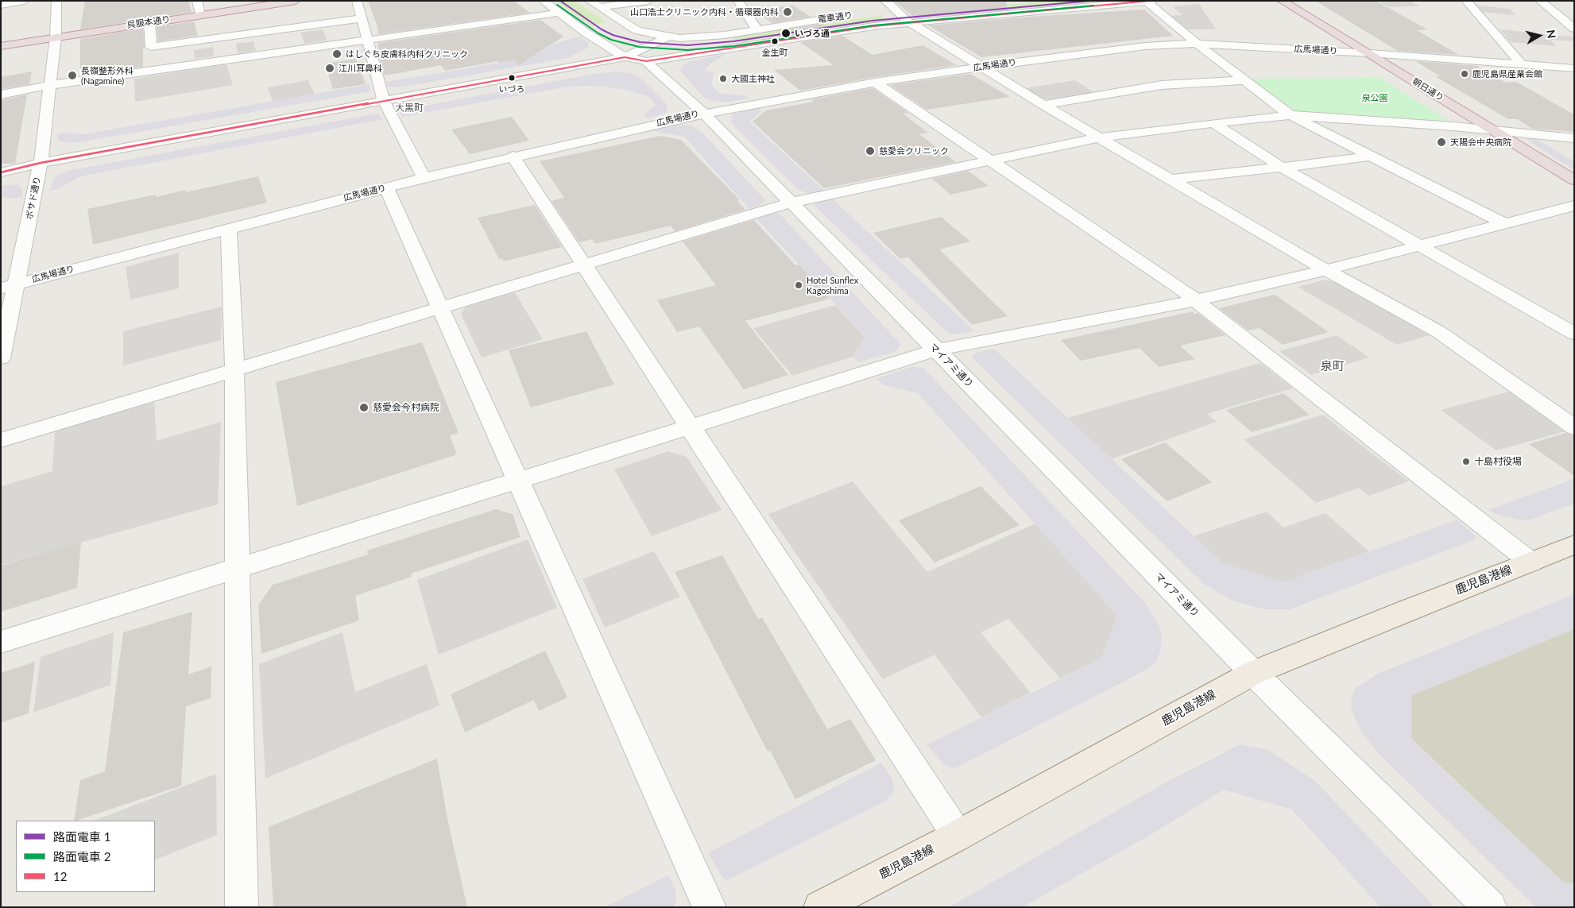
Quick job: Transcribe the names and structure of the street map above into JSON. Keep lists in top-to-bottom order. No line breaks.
{"streets":{"highway":["呉服本通り","朝日通り"],"main road":["鹿児島港線"],"street":["電車通り","広馬場通り","ボサド通り","マイアミ通り"]},"crossings":[["電車通り","マイアミ通り"],["呉服本通り","ボサド通り"],["広馬場通り","朝日通り"],["広馬場通り","ボサド通り"],["広馬場通り","マイアミ通り"],["マイアミ通り","鹿児島港線"]],"districts":["大黒町","泉町"],"parks":["泉公園"],"places":["山口浩士クリニック内科・循環器内科","いづろ通","金生町","はしぐち皮膚科内科クリニック","江川耳鼻科","鹿児島県産業会館","長嶺整形外科 (Nagamine)","いづろ","大國主神社","天陽会中央病院","慈愛会クリニック","Hotel Sunflex Kagoshima","慈愛会今村病院","十島村役場"],"lines":["tram line 1","transit line 12","tram line 2"],"legend":["路面電車 1","路面電車 2","12"],"north":"right"}
